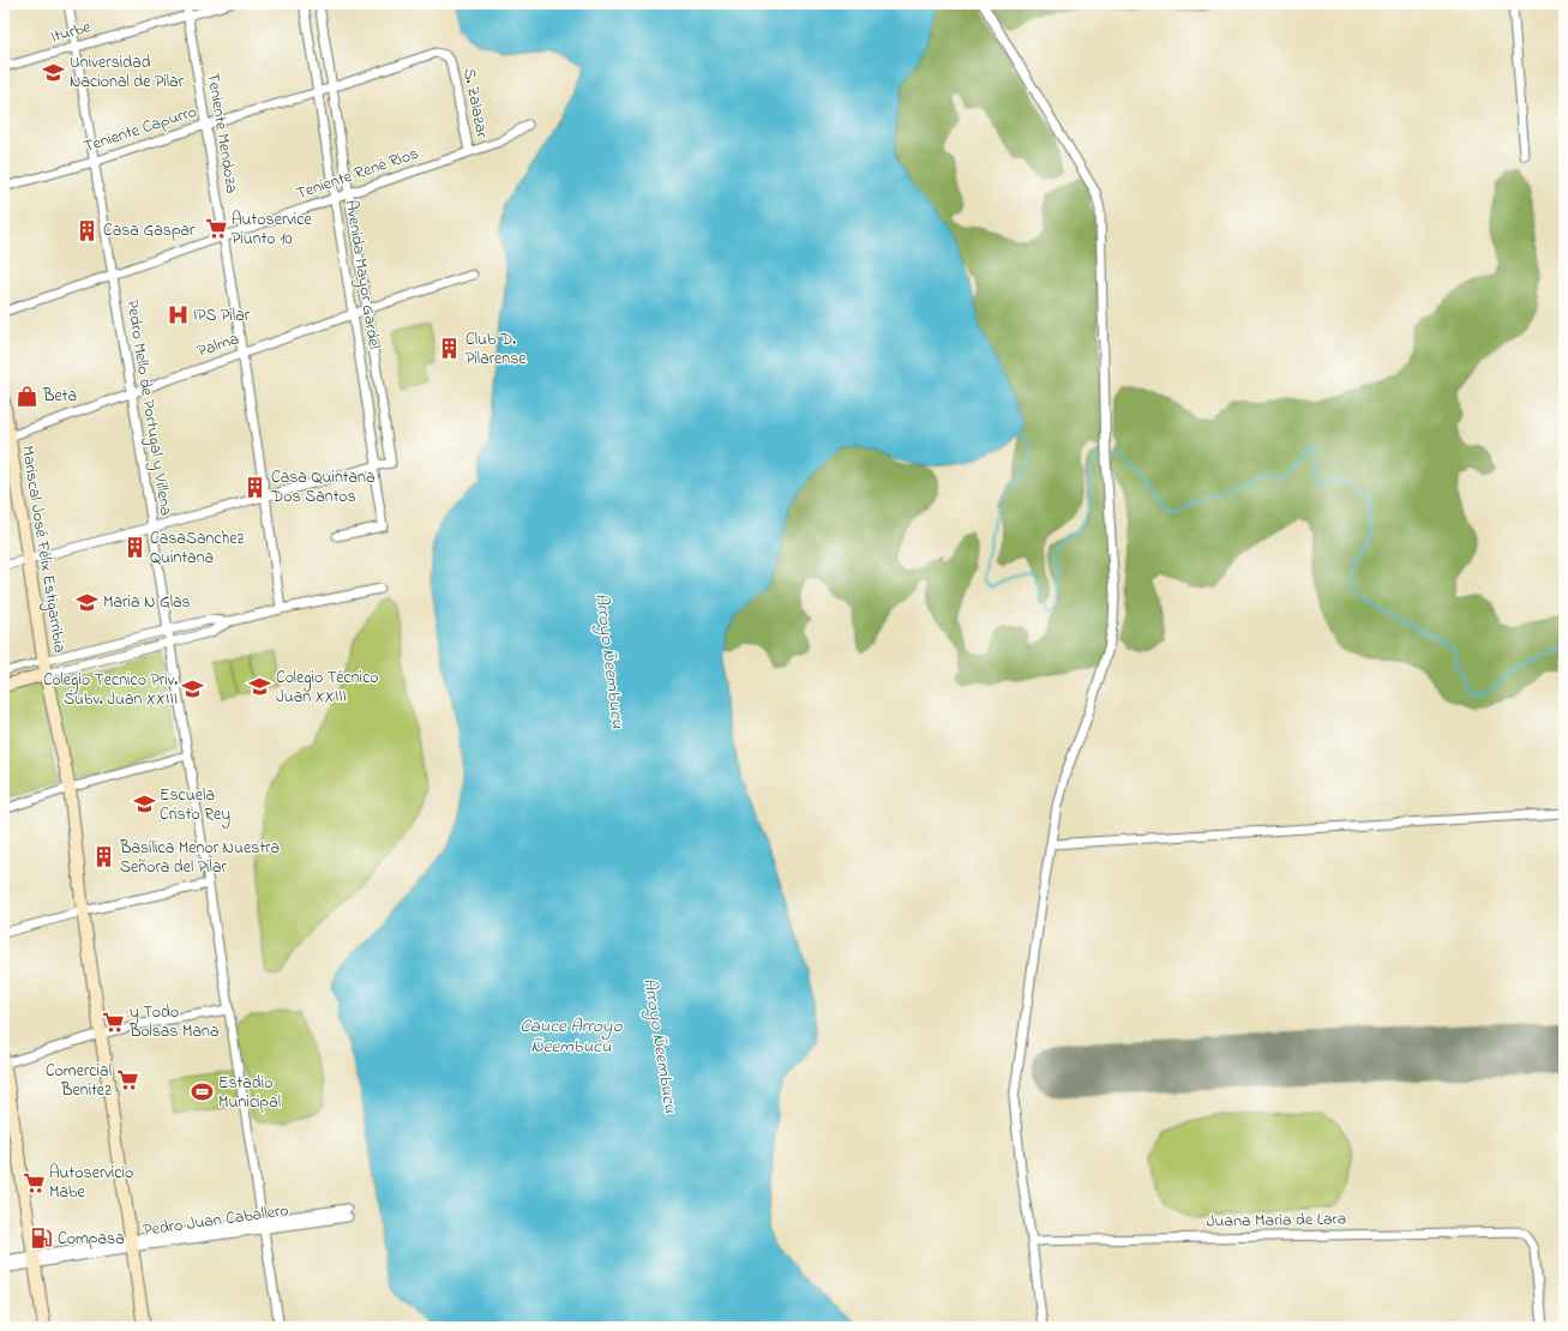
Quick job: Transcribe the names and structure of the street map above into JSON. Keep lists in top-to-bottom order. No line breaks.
{"streets":{"main road":["Mariscal José Félix Estigarribia"],"street":["Iturbe","S. Zalazar","Teniente Capurro","Teniente Mendoza","Teniente René Ríos","Avenida Mayor Gardel","Palma","Pedro Mello de Portugal y Villena","Pedro Juan Caballero","Juana Marìa de Lara"]},"crossings":[["Iturbe","Teniente Mendoza"],["Iturbe","Pedro Mello de Portugal y Villena"],["S. Zalazar","Teniente Capurro"],["S. Zalazar","Teniente René Ríos"],["Teniente Capurro","Teniente Mendoza"],["Teniente Capurro","Avenida Mayor Gardel"],["Teniente Capurro","Pedro Mello de Portugal y Villena"],["Teniente Mendoza","Teniente René Ríos"],["Teniente Mendoza","Palma"],["Teniente René Ríos","Avenida Mayor Gardel"],["Teniente René Ríos","Pedro Mello de Portugal y Villena"],["Avenida Mayor Gardel","Palma"],["Palma","Pedro Mello de Portugal y Villena"],["Palma","Mariscal José Félix Estigarribia"],["Pedro Mello de Portugal y Villena","Pedro Juan Caballero"],["Mariscal José Félix Estigarribia","Pedro Juan Caballero"]],"water":["Arroyo Ñeembucu","Cauce Arroyo Ñeembucu"],"places":{"school or university":["Universidad Nacional de Pilar","Maria N Glas","Colegio Técnico Juan XXIII","Colegio Tecnico Priv. Subv. Juan XXIII","Escuela Cristo Rey"],"supermarket":["Autoservice Piunto 10","y Todo Bolsas Mana","Comercial Benitez","Autoservicio Mabe"],"building":["Casa Gaspar","Club D. Pilarense","Casa Quintana Dos Santos","CasaSanchez Quintana","Basílica Menor Nuestra Señora del Pilar"],"hospital":["IPS Pilar"],"shop":["Beta"],"sports":["Estadio Municipal"],"fuel station":["Compasa"]}}
